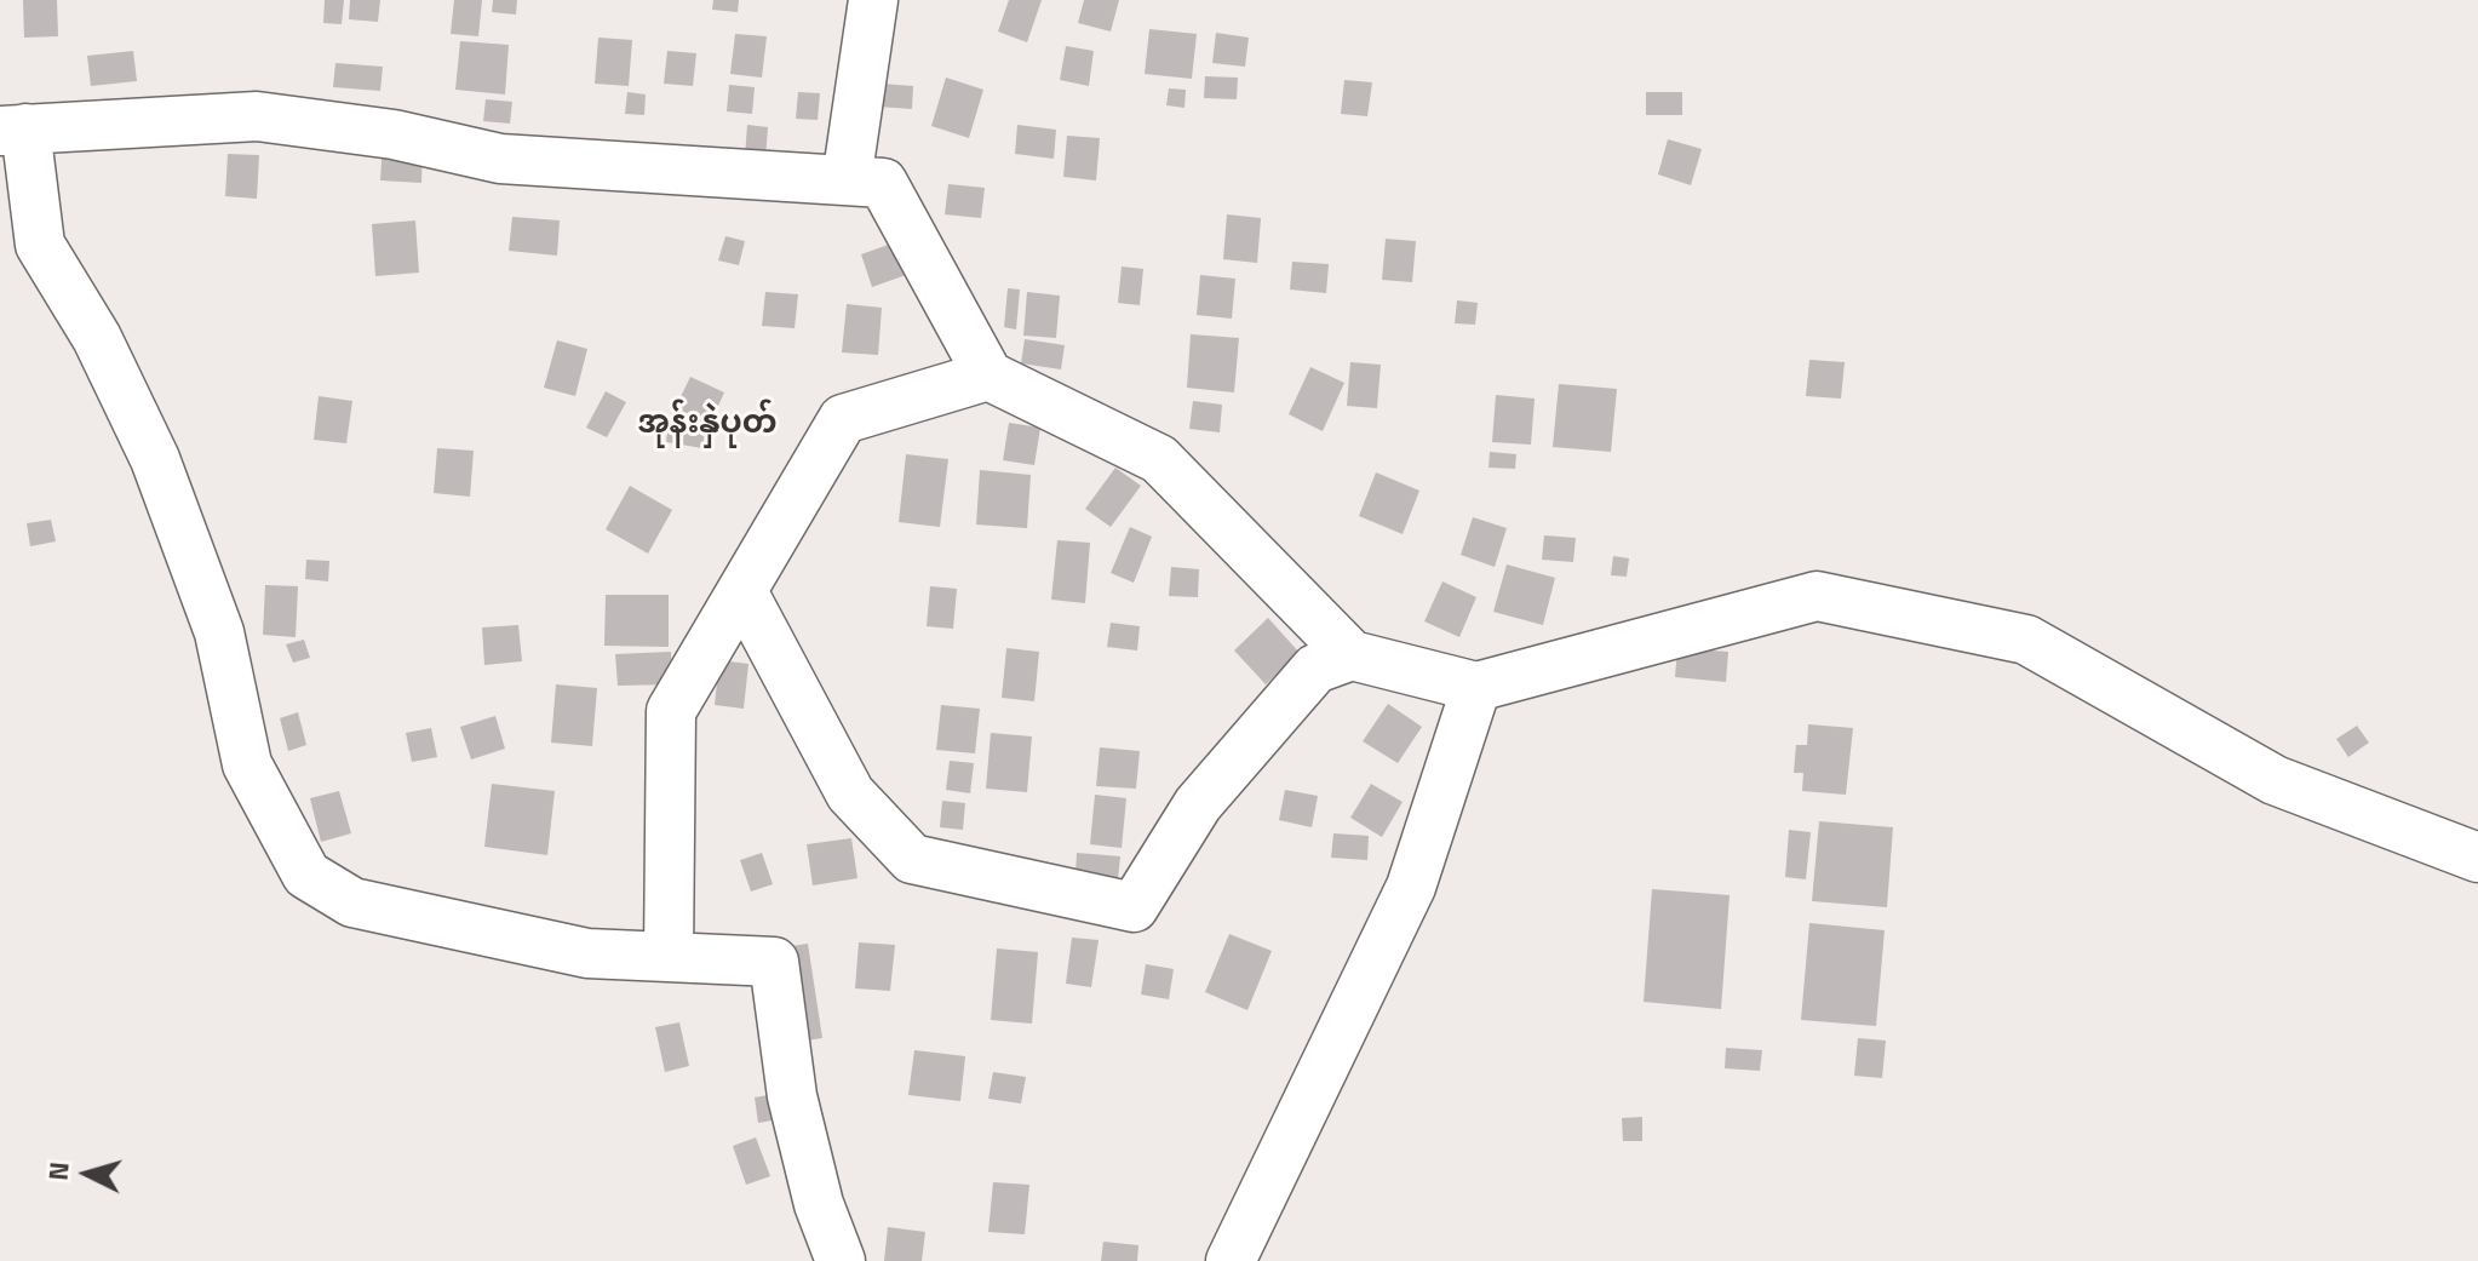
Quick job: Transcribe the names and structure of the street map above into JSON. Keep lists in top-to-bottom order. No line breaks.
{"districts":["အုန်းနှဲပုတ်"],"north":"left"}
